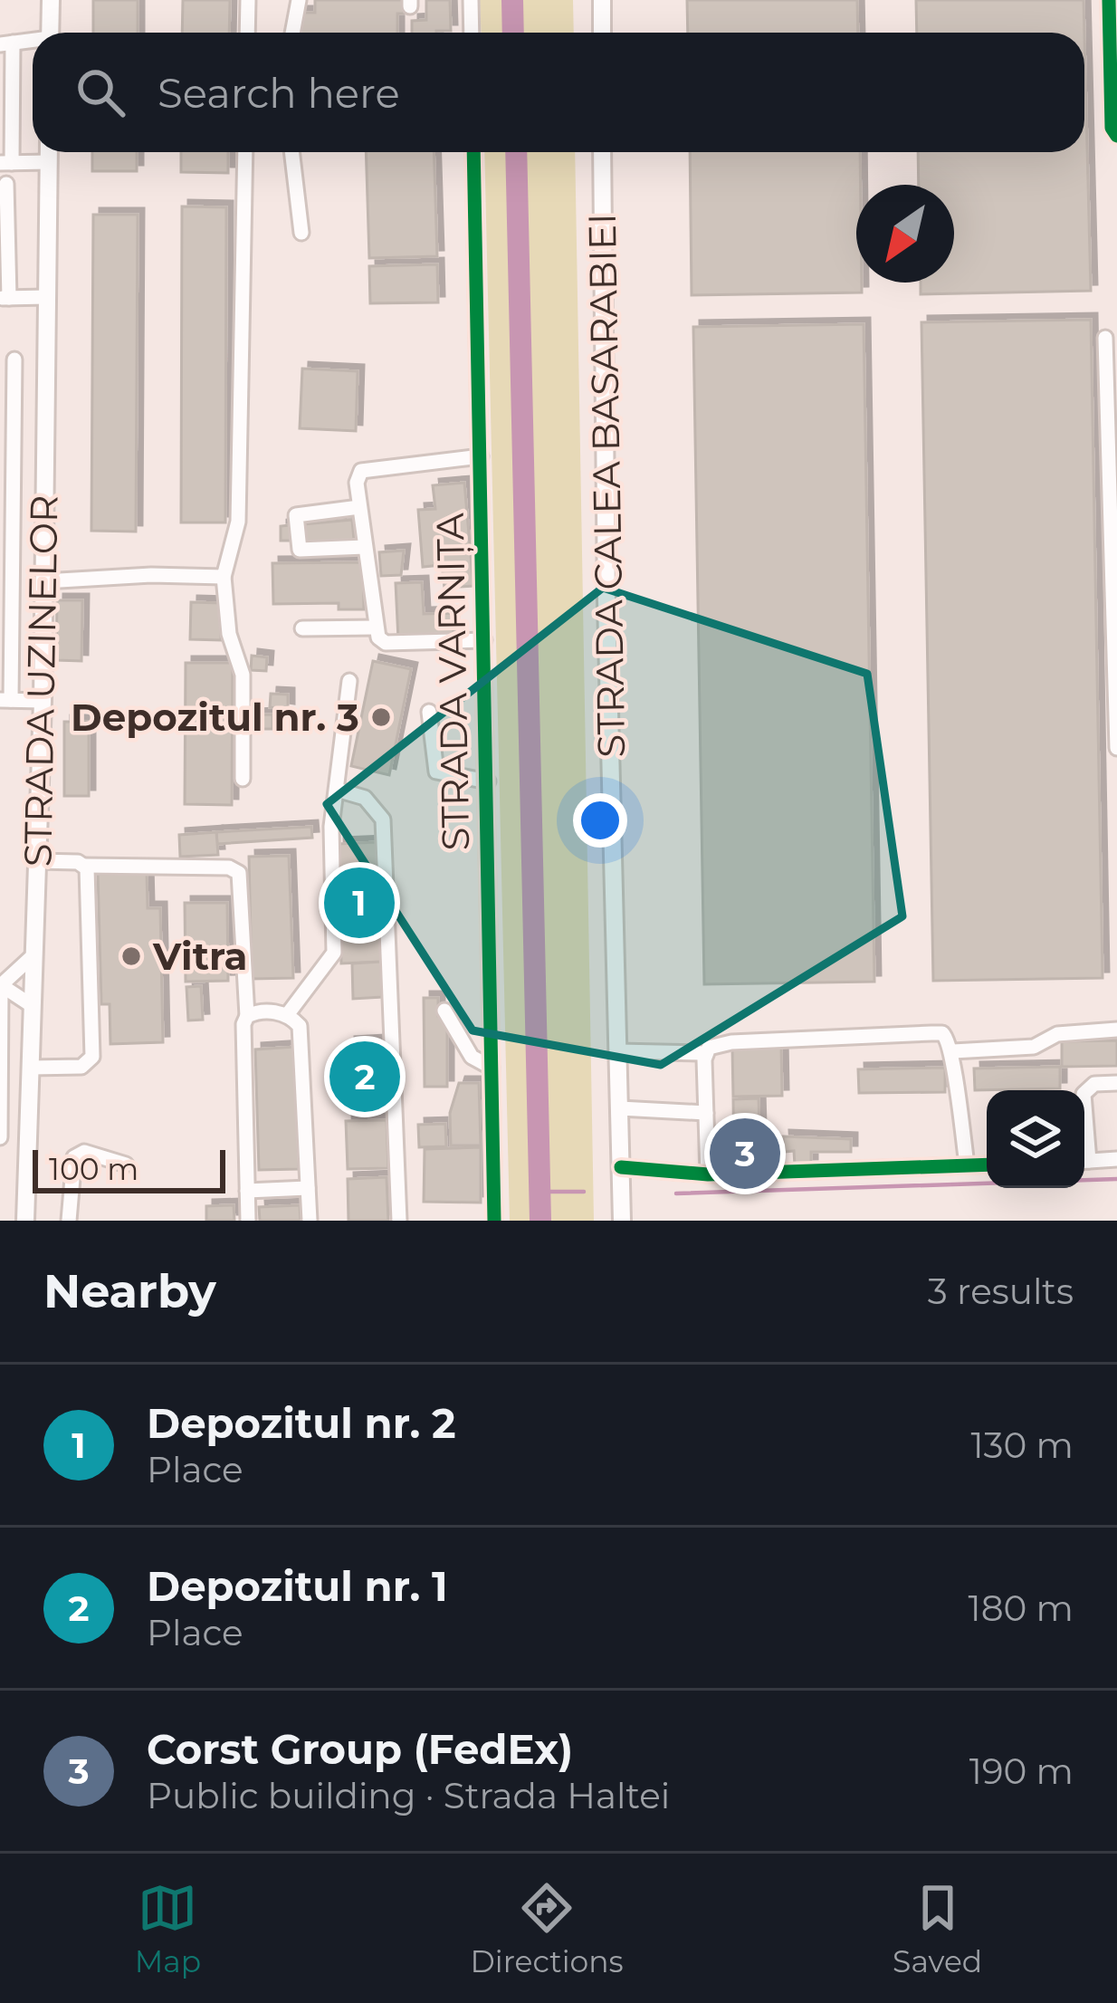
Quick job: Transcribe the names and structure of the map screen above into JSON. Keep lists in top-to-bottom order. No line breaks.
{"streets":{"main road":["STRADA CALEA BASARABIEI","STRADA UZINELOR"],"street":["STRADA VARNIȚA"]},"places":["Depozitul nr. 3","Vitra"],"scale_bar":"100 m","north":"bottom left","page":{"search":"Search here","pins":["1","2","3"],"scale":"100 m","heading":["Nearby","3 results"],"list":[{"mark":"1","name":"Depozitul nr. 2","note":"Place","value":"130 m"},{"mark":"2","name":"Depozitul nr. 1","note":"Place","value":"180 m"},{"mark":"3","name":"Corst Group (FedEx)","note":"Public building · Strada Haltei","value":"190 m"}],"nav":["Map","Directions","Saved"]}}
